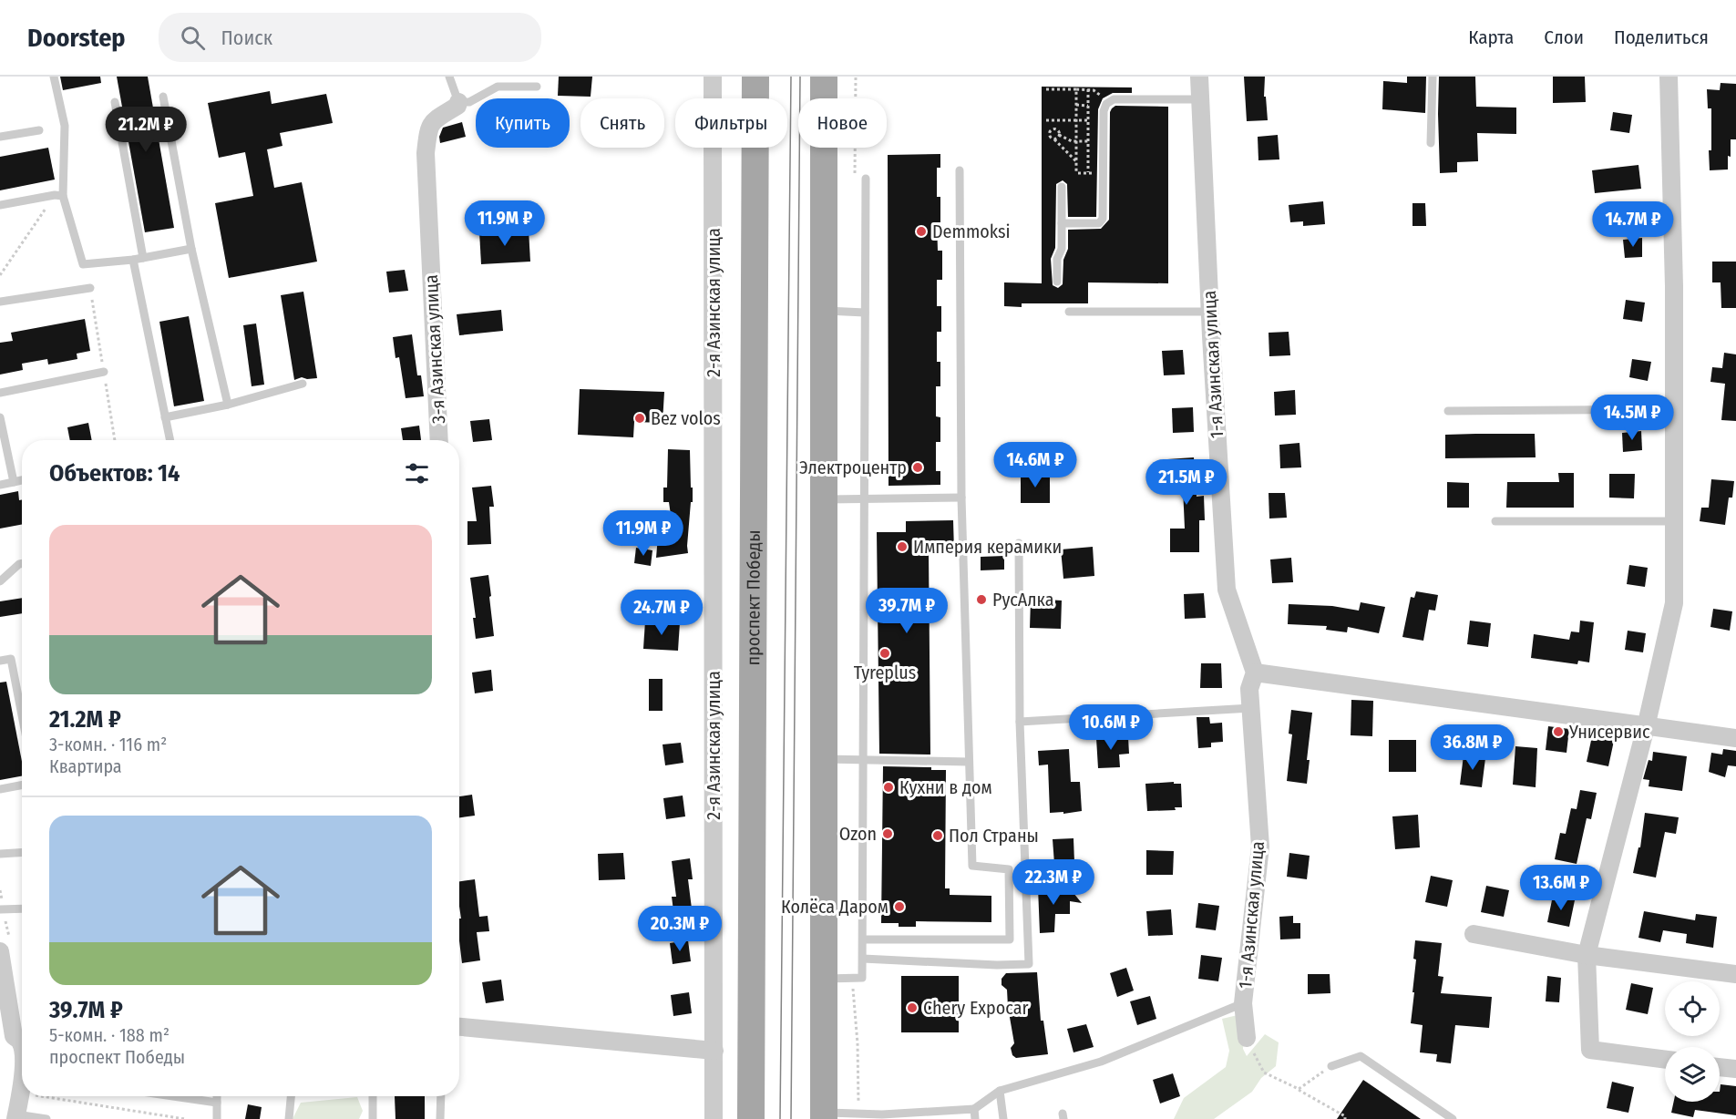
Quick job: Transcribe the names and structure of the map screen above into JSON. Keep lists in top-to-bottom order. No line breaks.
{"streets":{"main road":["проспект Победы"],"street":["2-я Азинская улица","3-я Азинская улица","1-я Азинская улица"]},"places":["Demmoksi","Bez volos","Электроцентр","Империя керамики","РусАлка","Tyreplus","Унисервис","Кухни в дом","Ozon","Пол Страны","Колёса Даром","Chery Expocar"],"page":{"header":"Doorstep","search":"Поиск","nav":["Карта","Слои","Поделиться"],"chip":["Купить","Снять","Фильтры","Новое"],"price":["21.2M ₽","11.9M ₽","14.7M ₽","14.5M ₽","14.6M ₽","21.5M ₽","11.9M ₽","39.7M ₽","24.7M ₽","10.6M ₽","36.8M ₽","22.3M ₽","13.6M ₽","20.3M ₽"],"heading":"Объектов: 14","list":[{"name":"21.2M ₽","note":"3-комн. · 116 m² · Квартира"},{"name":"39.7M ₽","note":"5-комн. · 188 m² · проспект Победы"}]}}
